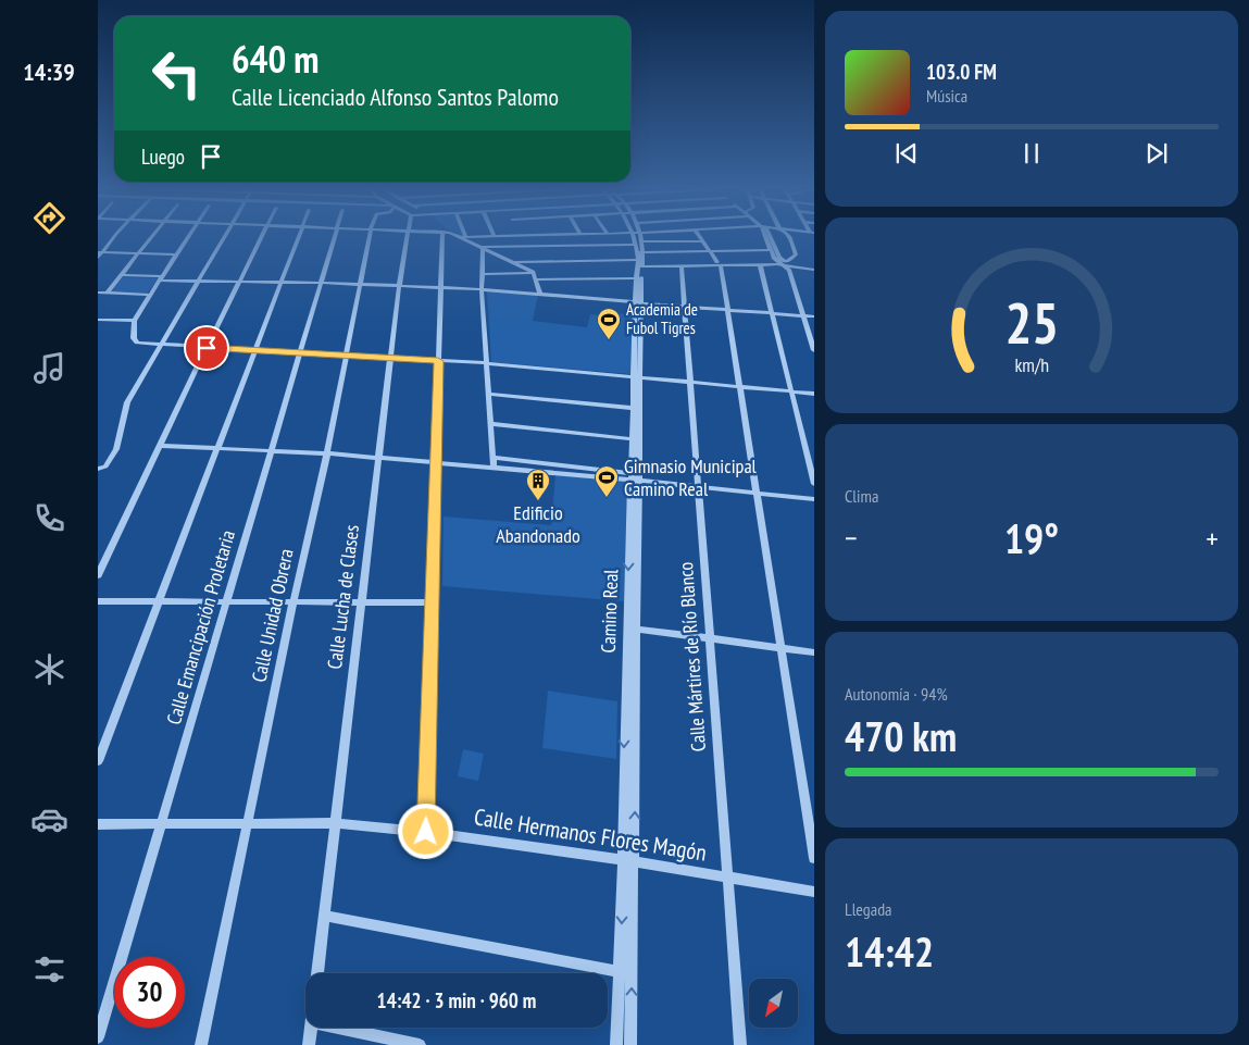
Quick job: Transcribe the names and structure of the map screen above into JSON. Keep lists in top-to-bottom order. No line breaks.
{"streets":{"street":["Calle Lucha de Clases","Camino Real","Calle Unidad Obrera","Calle Emancipación Proletaria","Calle Mártires de Río Blanco","Calle Hermanos Flores Magón"]},"crossings":[["Calle Lucha de Clases","Calle Hermanos Flores Magón"],["Camino Real","Calle Hermanos Flores Magón"],["Calle Unidad Obrera","Calle Hermanos Flores Magón"],["Calle Emancipación Proletaria","Calle Hermanos Flores Magón"],["Calle Mártires de Río Blanco","Calle Hermanos Flores Magón"]],"places":{"sports":["Academia de Fubol Tigres","Gimnasio Municipal Camino Real"],"building":["Edificio Abandonado"]},"north":"bottom left","page":{"tabs":"14:39","turn":["640 m","Calle Licenciado Alfonso Santos Palomo"],"song":["103.0 FM","Música"],"then":"Luego","tile":["Clima",["Autonomía · 94%","470 km"],["Llegada","14:42"]],"heat":["−","19°","+"],"limit":"30","trip":"14:42 · 3 min · 960 m","gauge":["25","km/h"]}}
